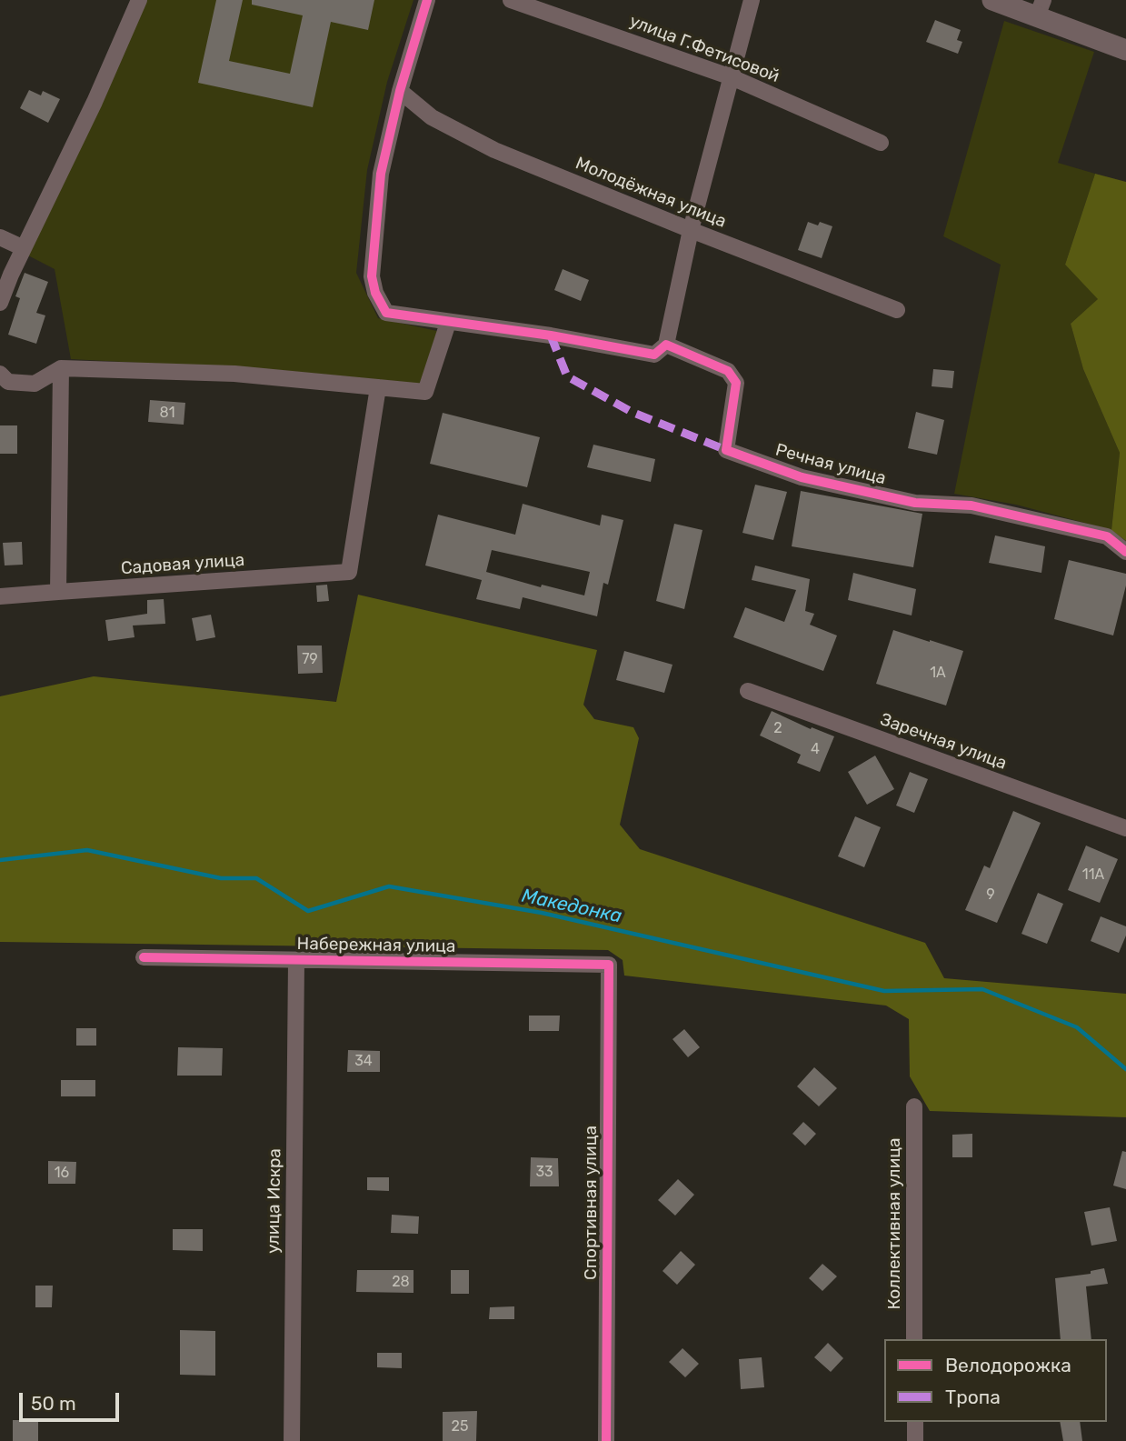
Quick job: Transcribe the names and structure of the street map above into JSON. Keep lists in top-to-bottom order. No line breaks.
{"streets":{"street":["улица Г.Фетисовой","Молодёжная улица","Речная улица","Садовая улица","Заречная улица","Набережная улица","улица Искра","Спортивная улица","Коллективная улица"]},"crossings":[["Набережная улица","улица Искра"],["Набережная улица","Спортивная улица"]],"water":["Македонка"],"house_numbers":["81","79","1А","2","4","11А","9","34","33","16","28","25"],"legend":["Велодорожка","Тропа"],"scale_bar":"50 m"}
